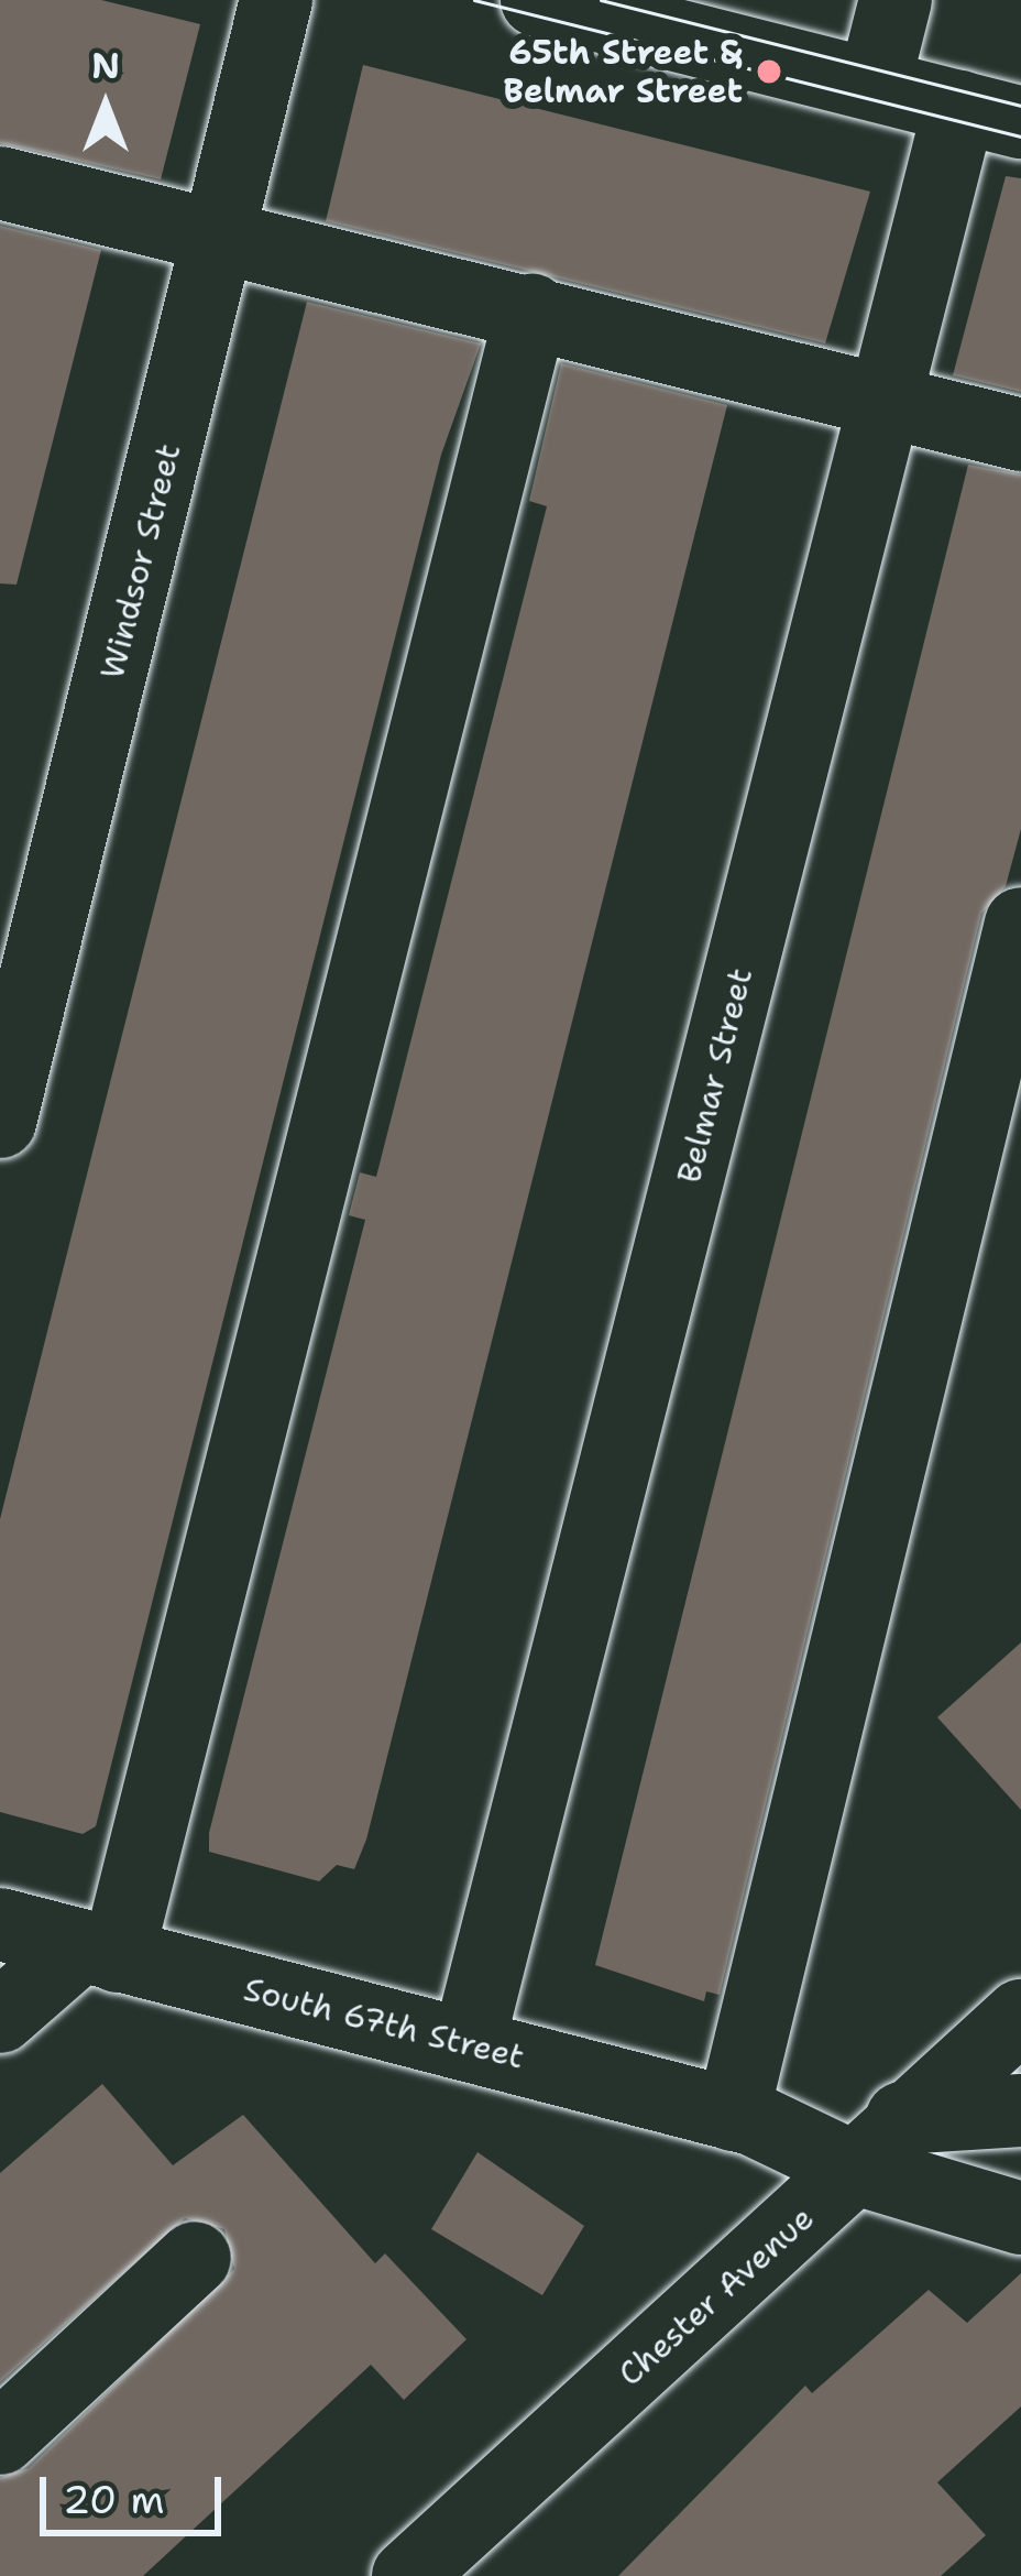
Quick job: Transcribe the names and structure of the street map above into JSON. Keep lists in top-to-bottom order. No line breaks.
{"streets":{"street":["Windsor Street","Belmar Street","South 67th Street","Chester Avenue"]},"crossings":[["Belmar Street","South 67th Street"],["South 67th Street","Chester Avenue"]],"places":["65th Street & Belmar Street"],"scale_bar":"20 m","north":"top"}
